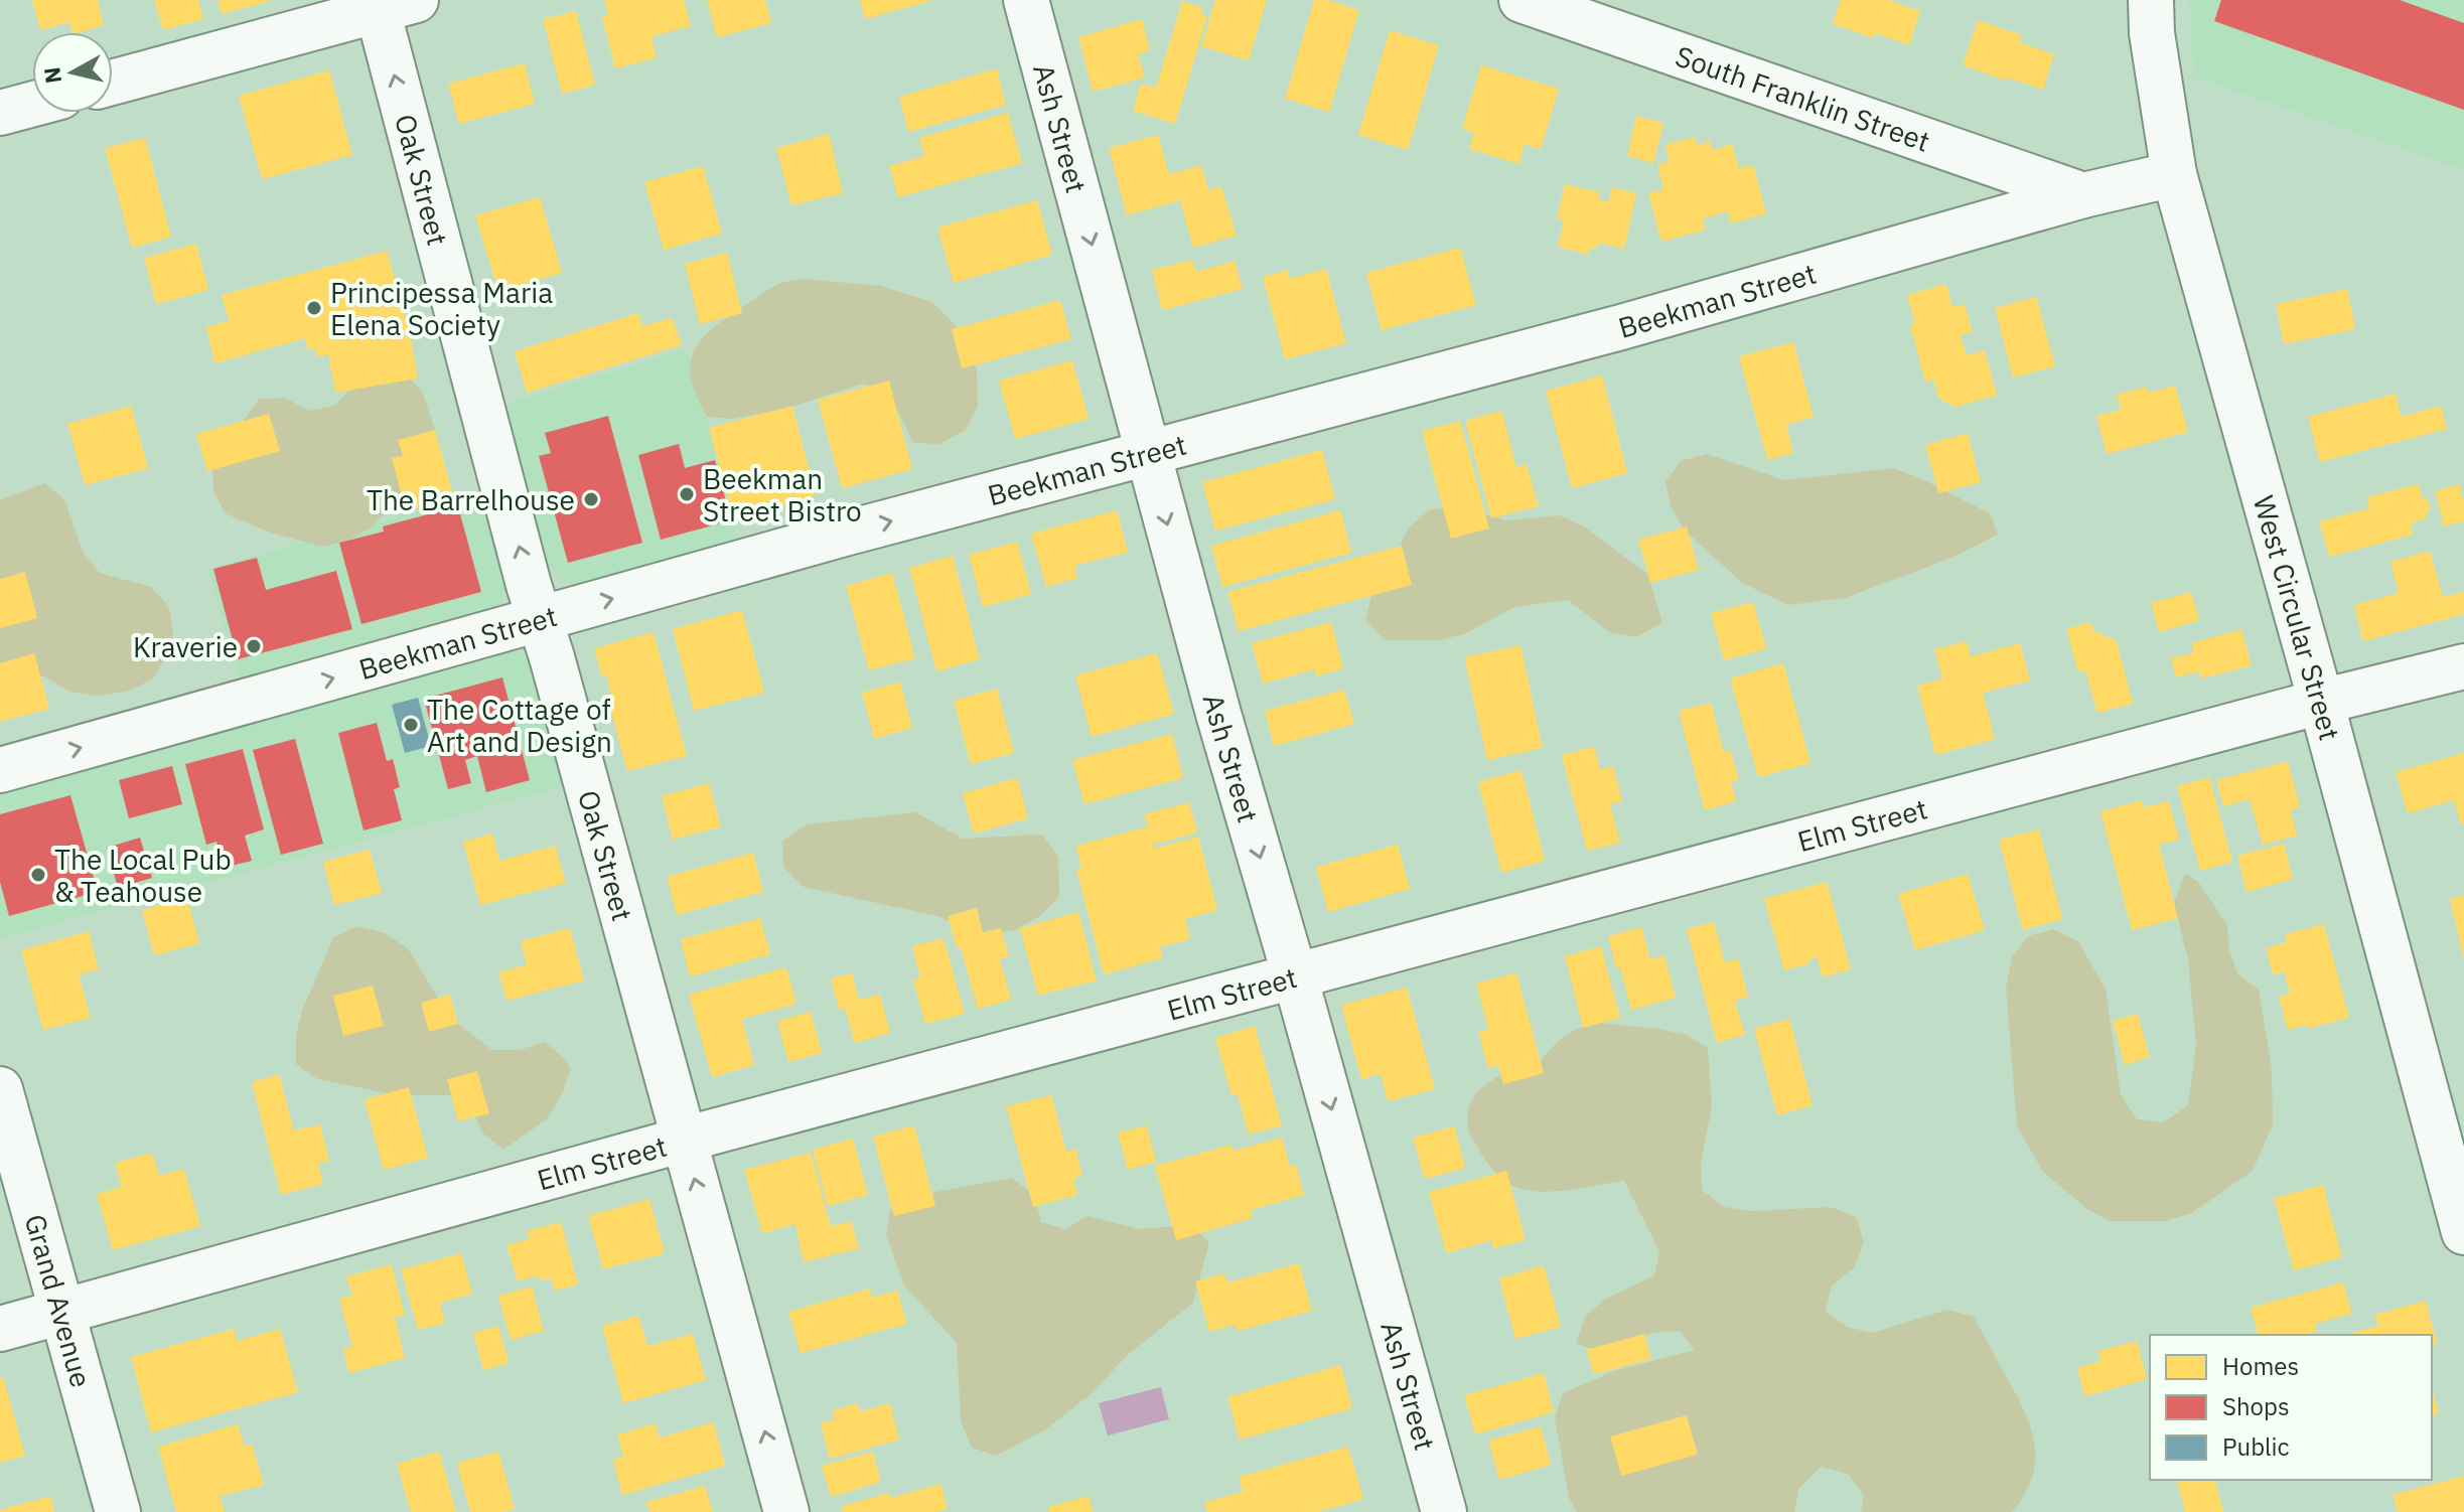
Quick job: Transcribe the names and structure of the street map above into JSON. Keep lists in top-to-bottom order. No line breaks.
{"streets":{"street":["South Franklin Street","Ash Street","Oak Street","Beekman Street","West Circular Street","Elm Street","Grand Avenue"]},"crossings":[["South Franklin Street","Beekman Street"],["Ash Street","Beekman Street"],["Ash Street","Elm Street"],["Oak Street","Beekman Street"],["Oak Street","Elm Street"],["Beekman Street","West Circular Street"],["West Circular Street","Elm Street"],["Elm Street","Grand Avenue"]],"one_way":["Ash Street","Oak Street","Beekman Street"],"places":["Principessa Maria Elena Society","Beekman Street Bistro","The Barrelhouse","Kraverie","The Cottage of Art and Design","The Local Pub & Teahouse"],"legend":["Homes","Shops","Public"],"north":"left"}
